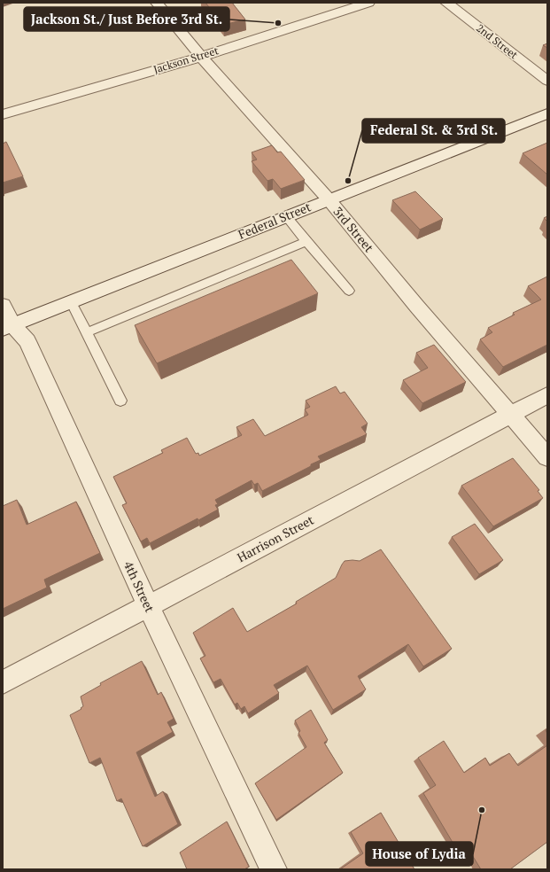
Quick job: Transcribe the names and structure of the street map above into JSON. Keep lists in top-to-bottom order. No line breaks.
{"streets":{"street":["2nd Street","Jackson Street","Federal Street","3rd Street","Harrison Street","4th Street"]},"crossings":[["Jackson Street","3rd Street"],["Federal Street","3rd Street"],["Federal Street","4th Street"],["3rd Street","Harrison Street"],["Harrison Street","4th Street"]],"places":["Jackson St./ Just Before 3rd St.","Federal St. & 3rd St.","House of Lydia"]}
